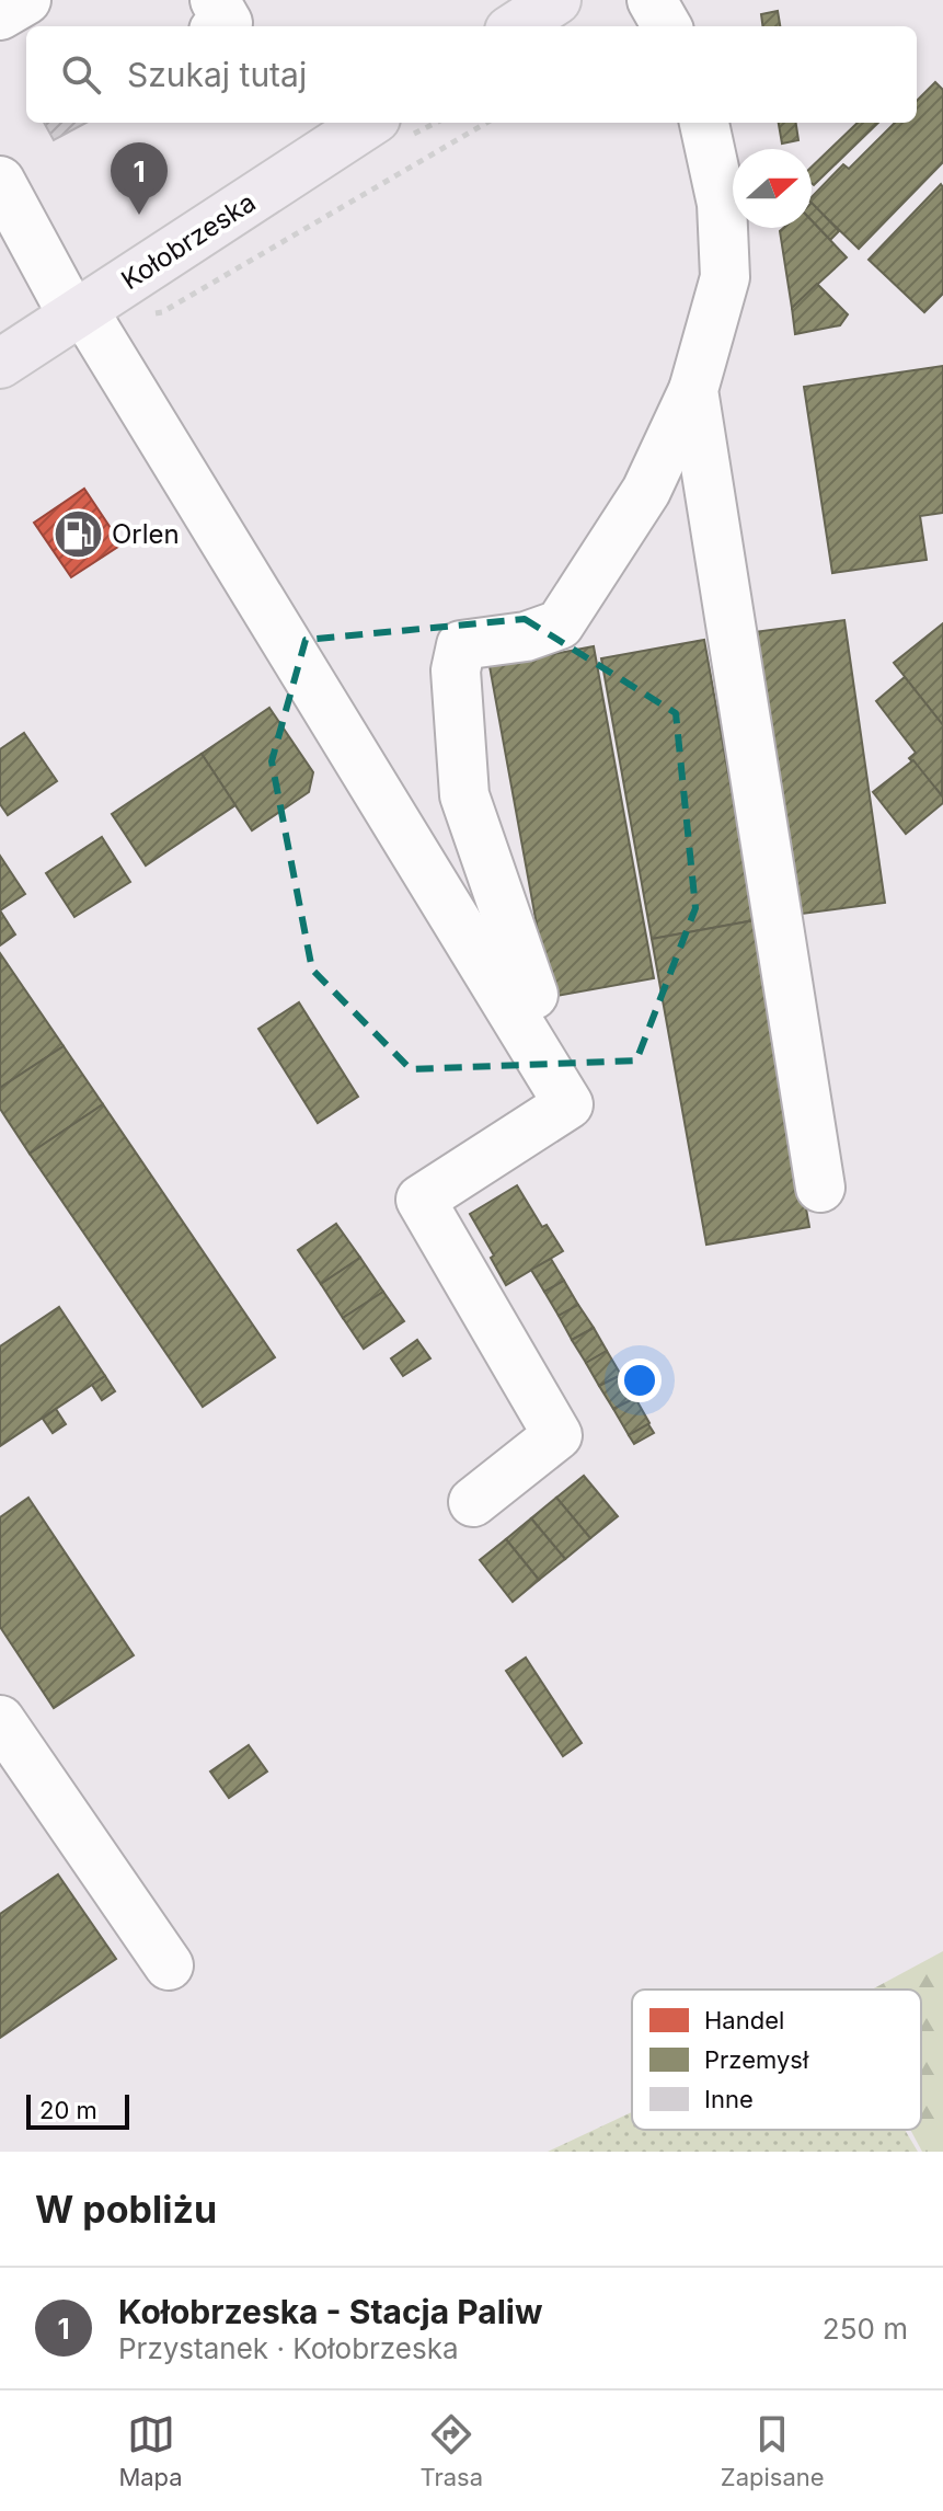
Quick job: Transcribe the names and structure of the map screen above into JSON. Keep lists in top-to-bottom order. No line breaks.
{"streets":{"main road":["Kołobrzeska"]},"places":{"fuel station":["Orlen"]},"legend":["Handel","Przemysł","Inne"],"scale_bar":"20 m","north":"right","page":{"search":"Szukaj tutaj","pins":"1","scale":"20 m","heading":"W pobliżu","list":[{"mark":"1","name":"Kołobrzeska - Stacja Paliw","note":"Przystanek · Kołobrzeska","value":"250 m"}],"nav":["Mapa","Trasa","Zapisane"]}}
